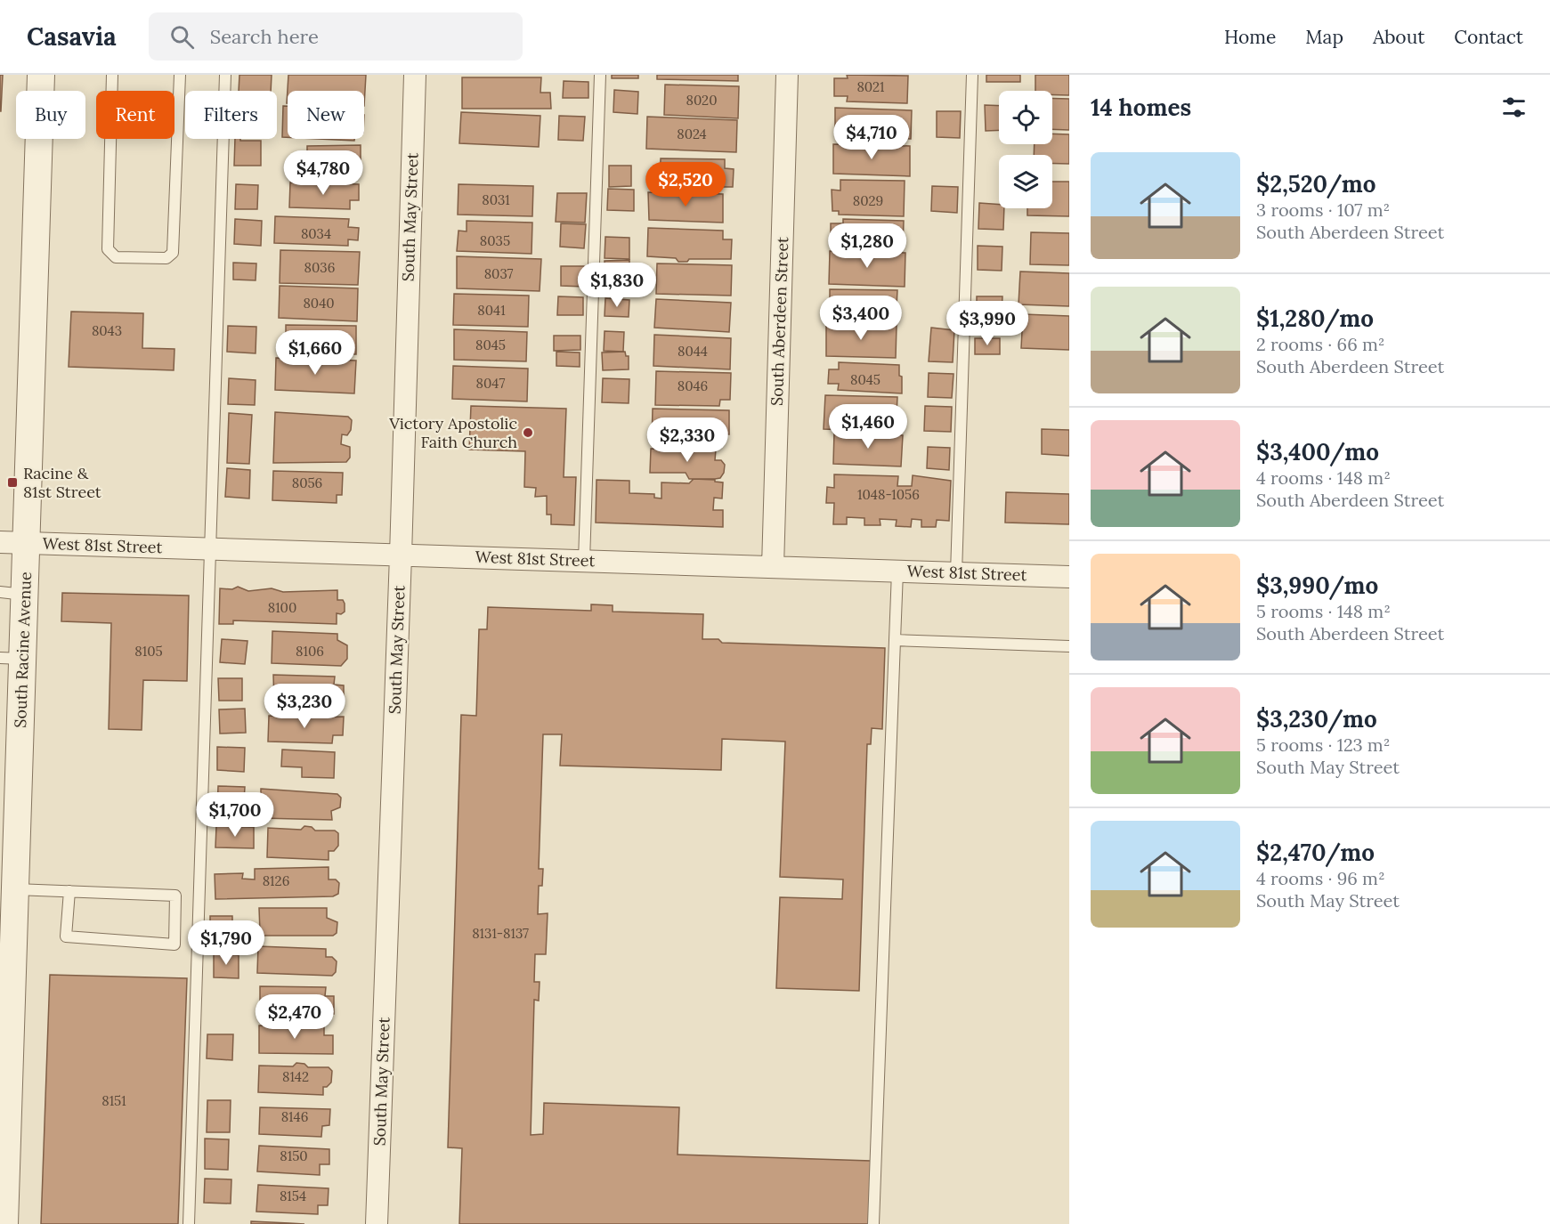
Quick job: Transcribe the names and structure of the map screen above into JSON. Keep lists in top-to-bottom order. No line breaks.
{"streets":{"street":["South May Street","South Aberdeen Street","West 81st Street","South Racine Avenue"]},"crossings":[["South May Street","West 81st Street"],["South Aberdeen Street","West 81st Street"],["West 81st Street","South Racine Avenue"]],"places":{"other":["Victory Apostolic Faith Church"],"transit":["Racine & 81st Street"]},"house_numbers":["8021","8020","8024","8031","8029","8034","8035","8036","8037","8040","8041","8043","8045","8044","8045","8047","8046","8056","1048-1056","8100","8105","8106","8126","8131-8137","8142","8151","8146","8150","8154"],"page":{"header":"Casavia","search":"Search here","nav":["Home","Map","About","Contact"],"heading":"14 homes","chip":["Buy","Rent","Filters","New"],"price":["$4,710","$4,780","$2,520","$1,280","$1,830","$3,400","$3,990","$1,660","$1,460","$2,330","$3,230","$1,700","$1,790","$2,470"],"list":[{"name":"$2,520/mo","note":"3 rooms · 107 m² · South Aberdeen Street"},{"name":"$1,280/mo","note":"2 rooms · 66 m² · South Aberdeen Street"},{"name":"$3,400/mo","note":"4 rooms · 148 m² · South Aberdeen Street"},{"name":"$3,990/mo","note":"5 rooms · 148 m² · South Aberdeen Street"},{"name":"$3,230/mo","note":"5 rooms · 123 m² · South May Street"},{"name":"$2,470/mo","note":"4 rooms · 96 m² · South May Street"}]}}
